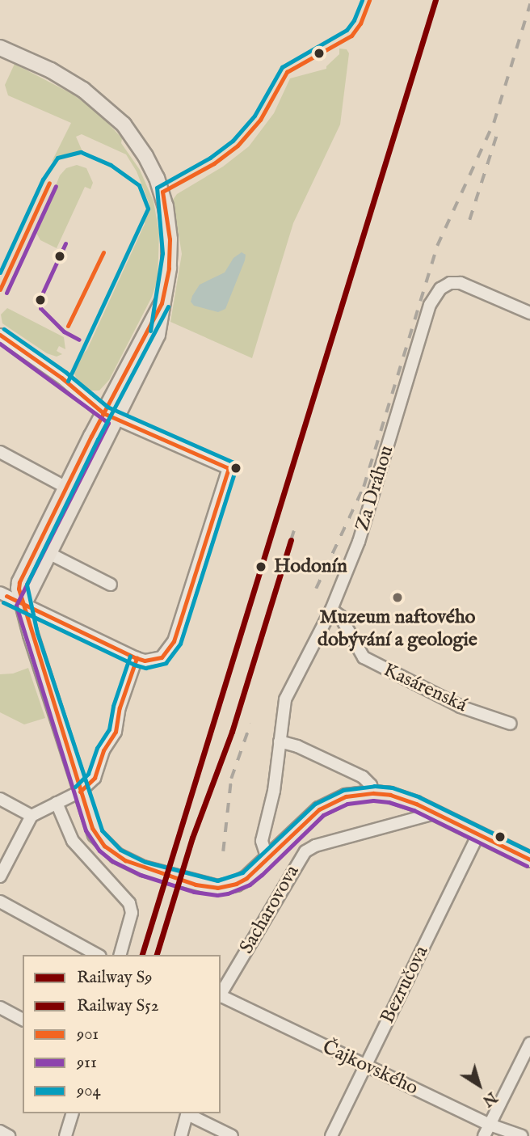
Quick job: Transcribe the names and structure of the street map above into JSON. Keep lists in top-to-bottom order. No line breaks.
{"streets":{"street":["Za Dráhou","Kasárenská","Sacharovova","Bezručova","Čajkovského"]},"crossings":[["Za Dráhou","Kasárenská"],["Bezručova","Čajkovského"]],"places":["Hodonín","Muzeum naftového dobývání a geologie"],"lines":["rail line S9","transit line 901","transit line 904","transit line 911","rail line S52"],"legend":["Railway S9","Railway S52","901","911","904"],"north":"bottom right"}
